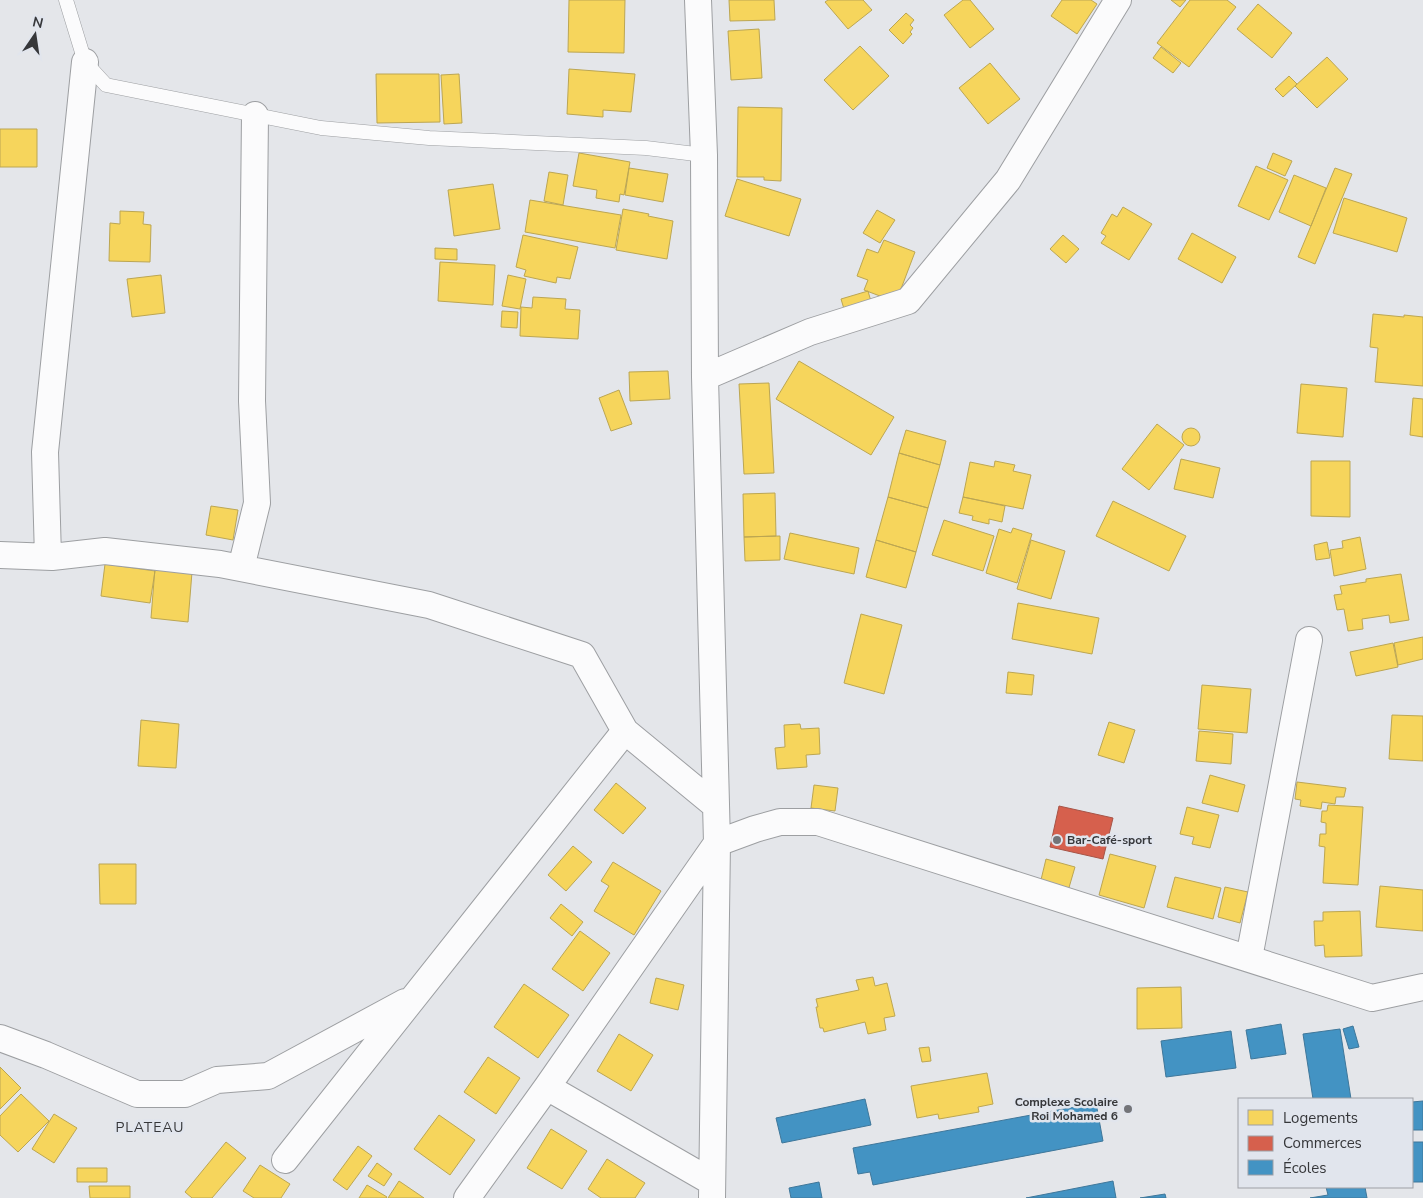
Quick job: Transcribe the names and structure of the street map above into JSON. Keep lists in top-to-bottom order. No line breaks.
{"districts":["PLATEAU"],"places":["Bar-Café-sport","Complexe Scolaire Roi Mohamed 6"],"legend":["Logements","Commerces","Écoles"],"north":"top"}
